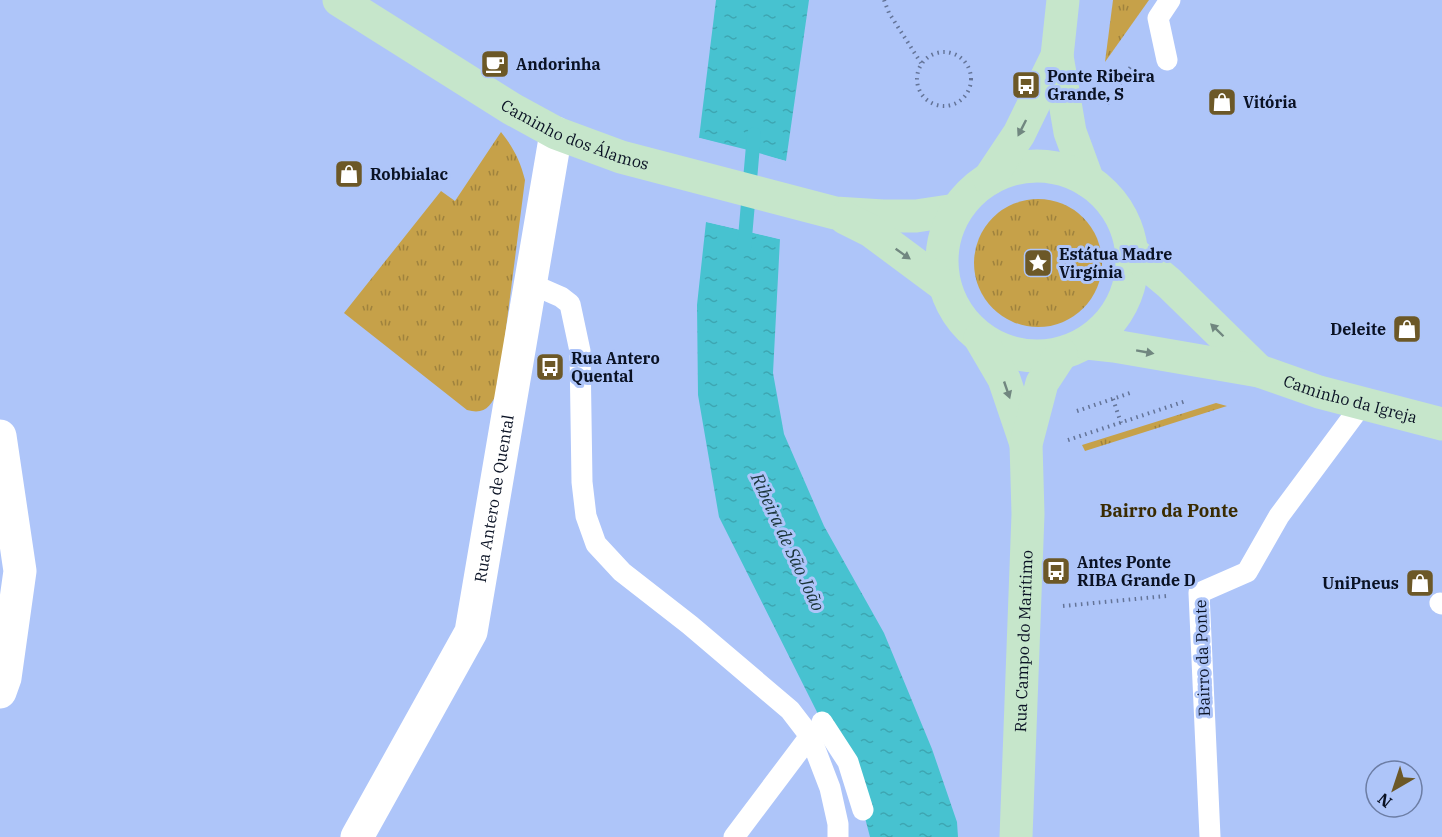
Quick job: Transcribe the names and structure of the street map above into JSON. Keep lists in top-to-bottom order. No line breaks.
{"streets":{"main road":["Caminho dos Álamos","Caminho da Igreja","Rua Campo do Marítimo"],"street":["Rua Antero de Quental"],"lane":["Bairro da Ponte"]},"crossings":[["Caminho dos Álamos","Caminho da Igreja"],["Caminho dos Álamos","Rua Antero de Quental"],["Caminho dos Álamos","Rua Campo do Marítimo"],["Caminho da Igreja","Rua Campo do Marítimo"],["Caminho da Igreja","Bairro da Ponte"]],"districts":["Bairro da Ponte"],"water":["Ribeira de São João"],"places":{"cafe":["Andorinha"],"bus stop":["Ponte Ribeira Grande, S","Rua Antero Quental","Antes Ponte RIBA Grande D"],"shop":["Vitória","Robbialac","Deleite","UniPneus"],"place":["Estátua Madre Virgínia"]},"north":"bottom left"}
